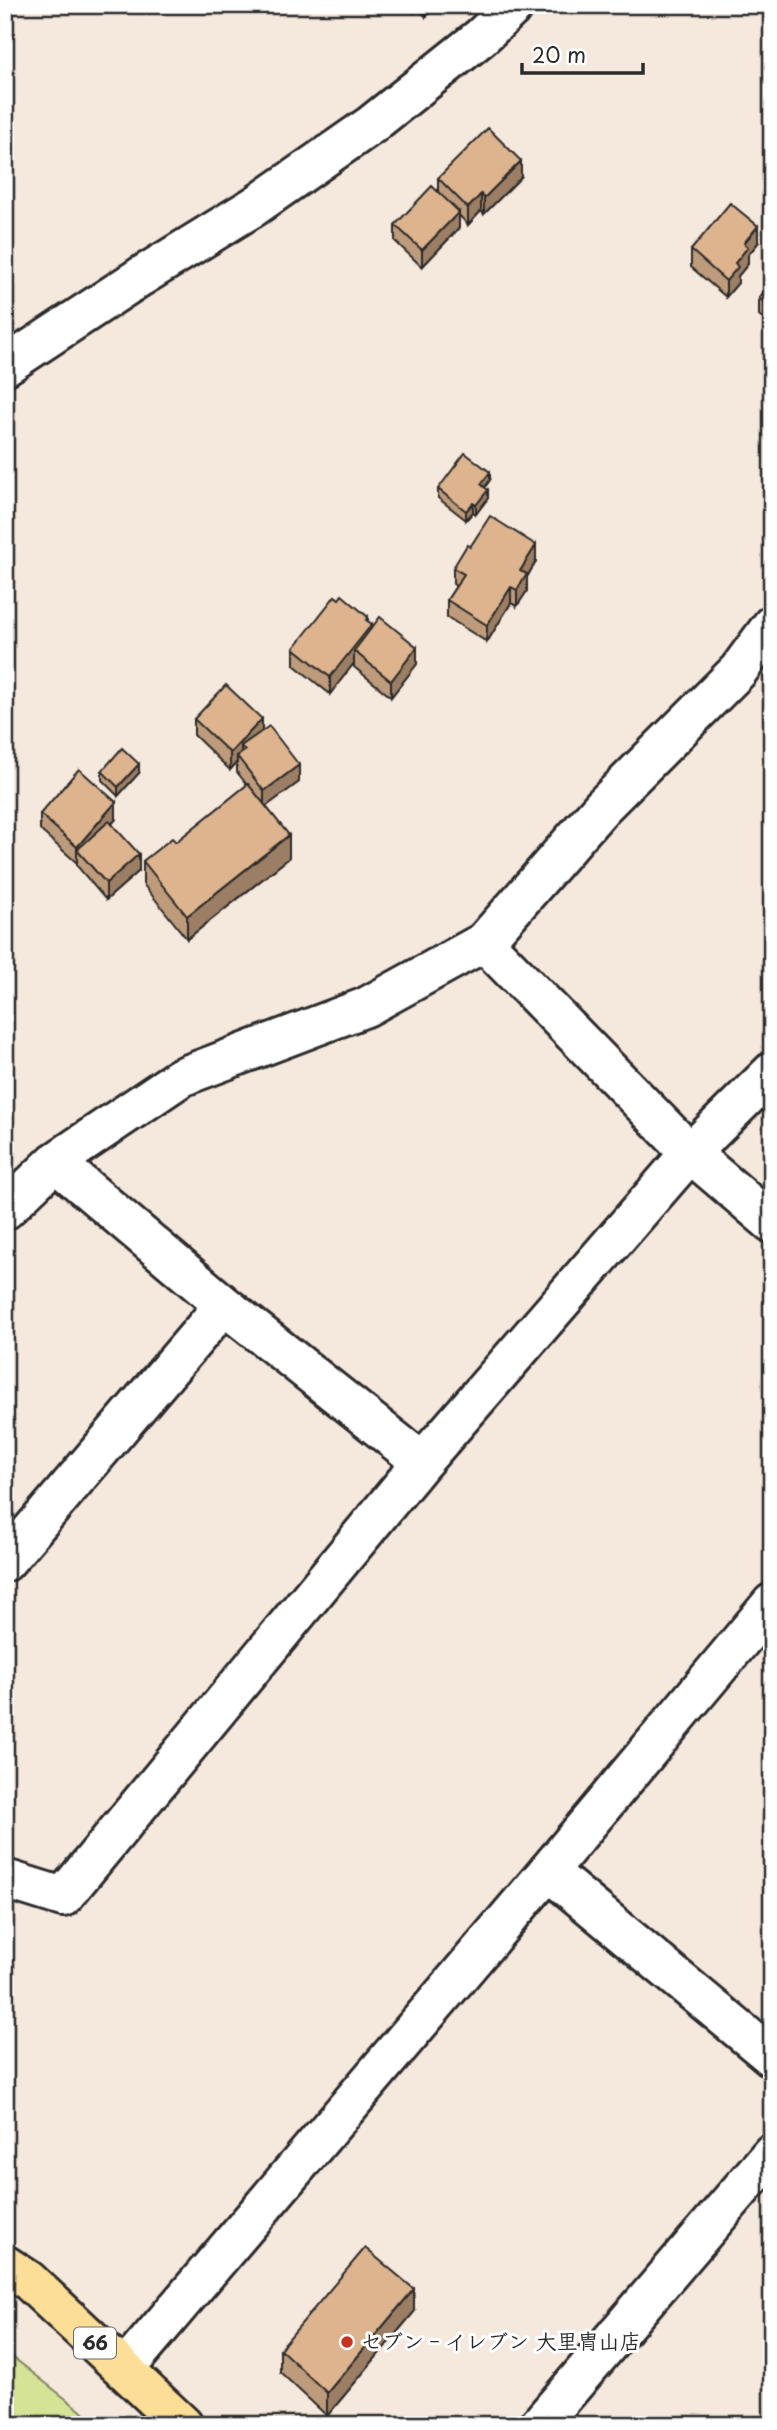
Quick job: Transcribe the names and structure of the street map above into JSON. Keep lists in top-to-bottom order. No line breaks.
{"streets":{"main road":["66"]},"places":["セブン‐イレブン 大里冑山店"],"scale_bar":"20 m"}
